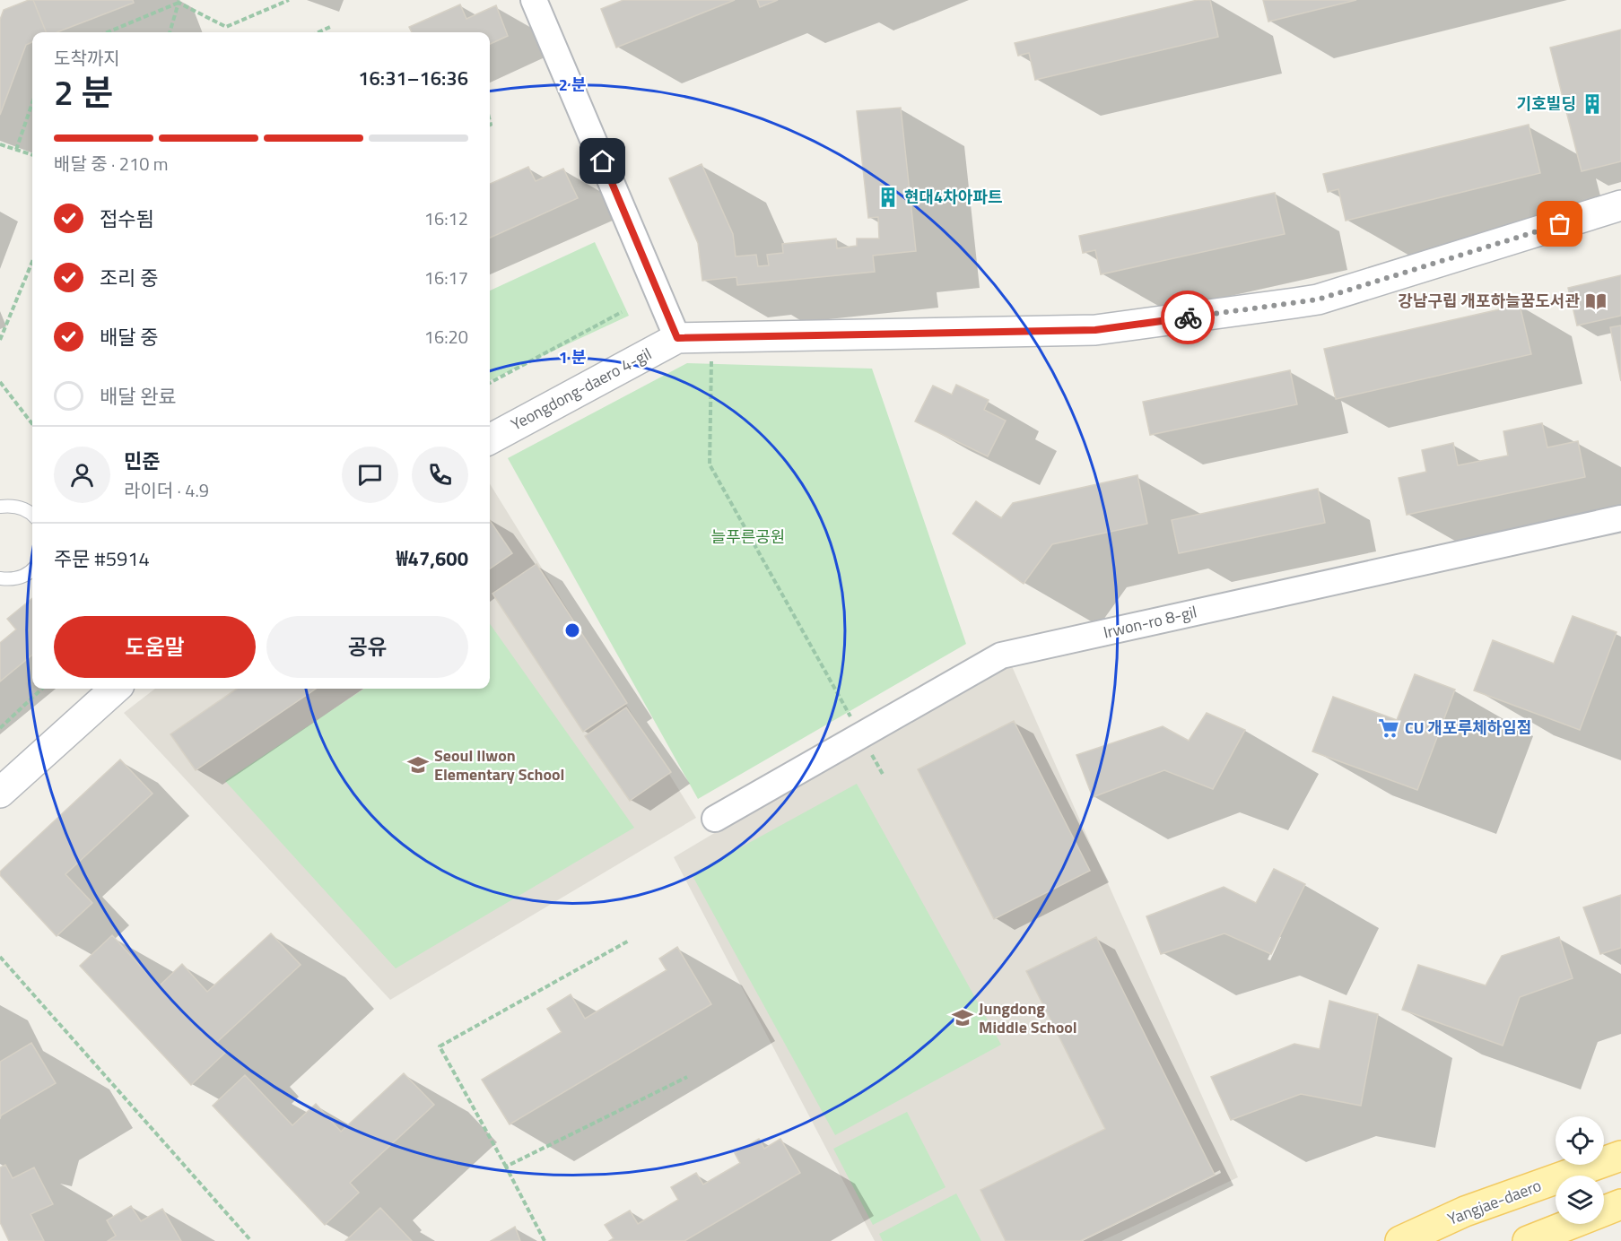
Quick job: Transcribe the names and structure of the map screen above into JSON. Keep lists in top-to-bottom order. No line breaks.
{"streets":{"main road":["Yangjae-daero"],"street":["Yeongdong-daero 4-gil","Irwon-ro 8-gil"]},"parks":["늘푸른공원"],"places":{"building":["기호빌딩","현대4차아파트"],"library":["강남구립 개포하늘꿈도서관"],"supermarket":["CU 개포루체하임점"],"school or university":["Seoul Ilwon Elementary School","Jungdong Middle School"]},"page":{"heading":["2 분","도착까지","16:31–16:36"],"panel":["민준","라이더 · 4.9","주문 #5914","₩47,600"],"bar":"배달 중 · 210 m","list":[["접수됨","16:12"],["조리 중","16:17"],["배달 중","16:20"],"배달 완료"],"buttons":["도움말","공유"]},"rings":["2 분","1 분"]}
